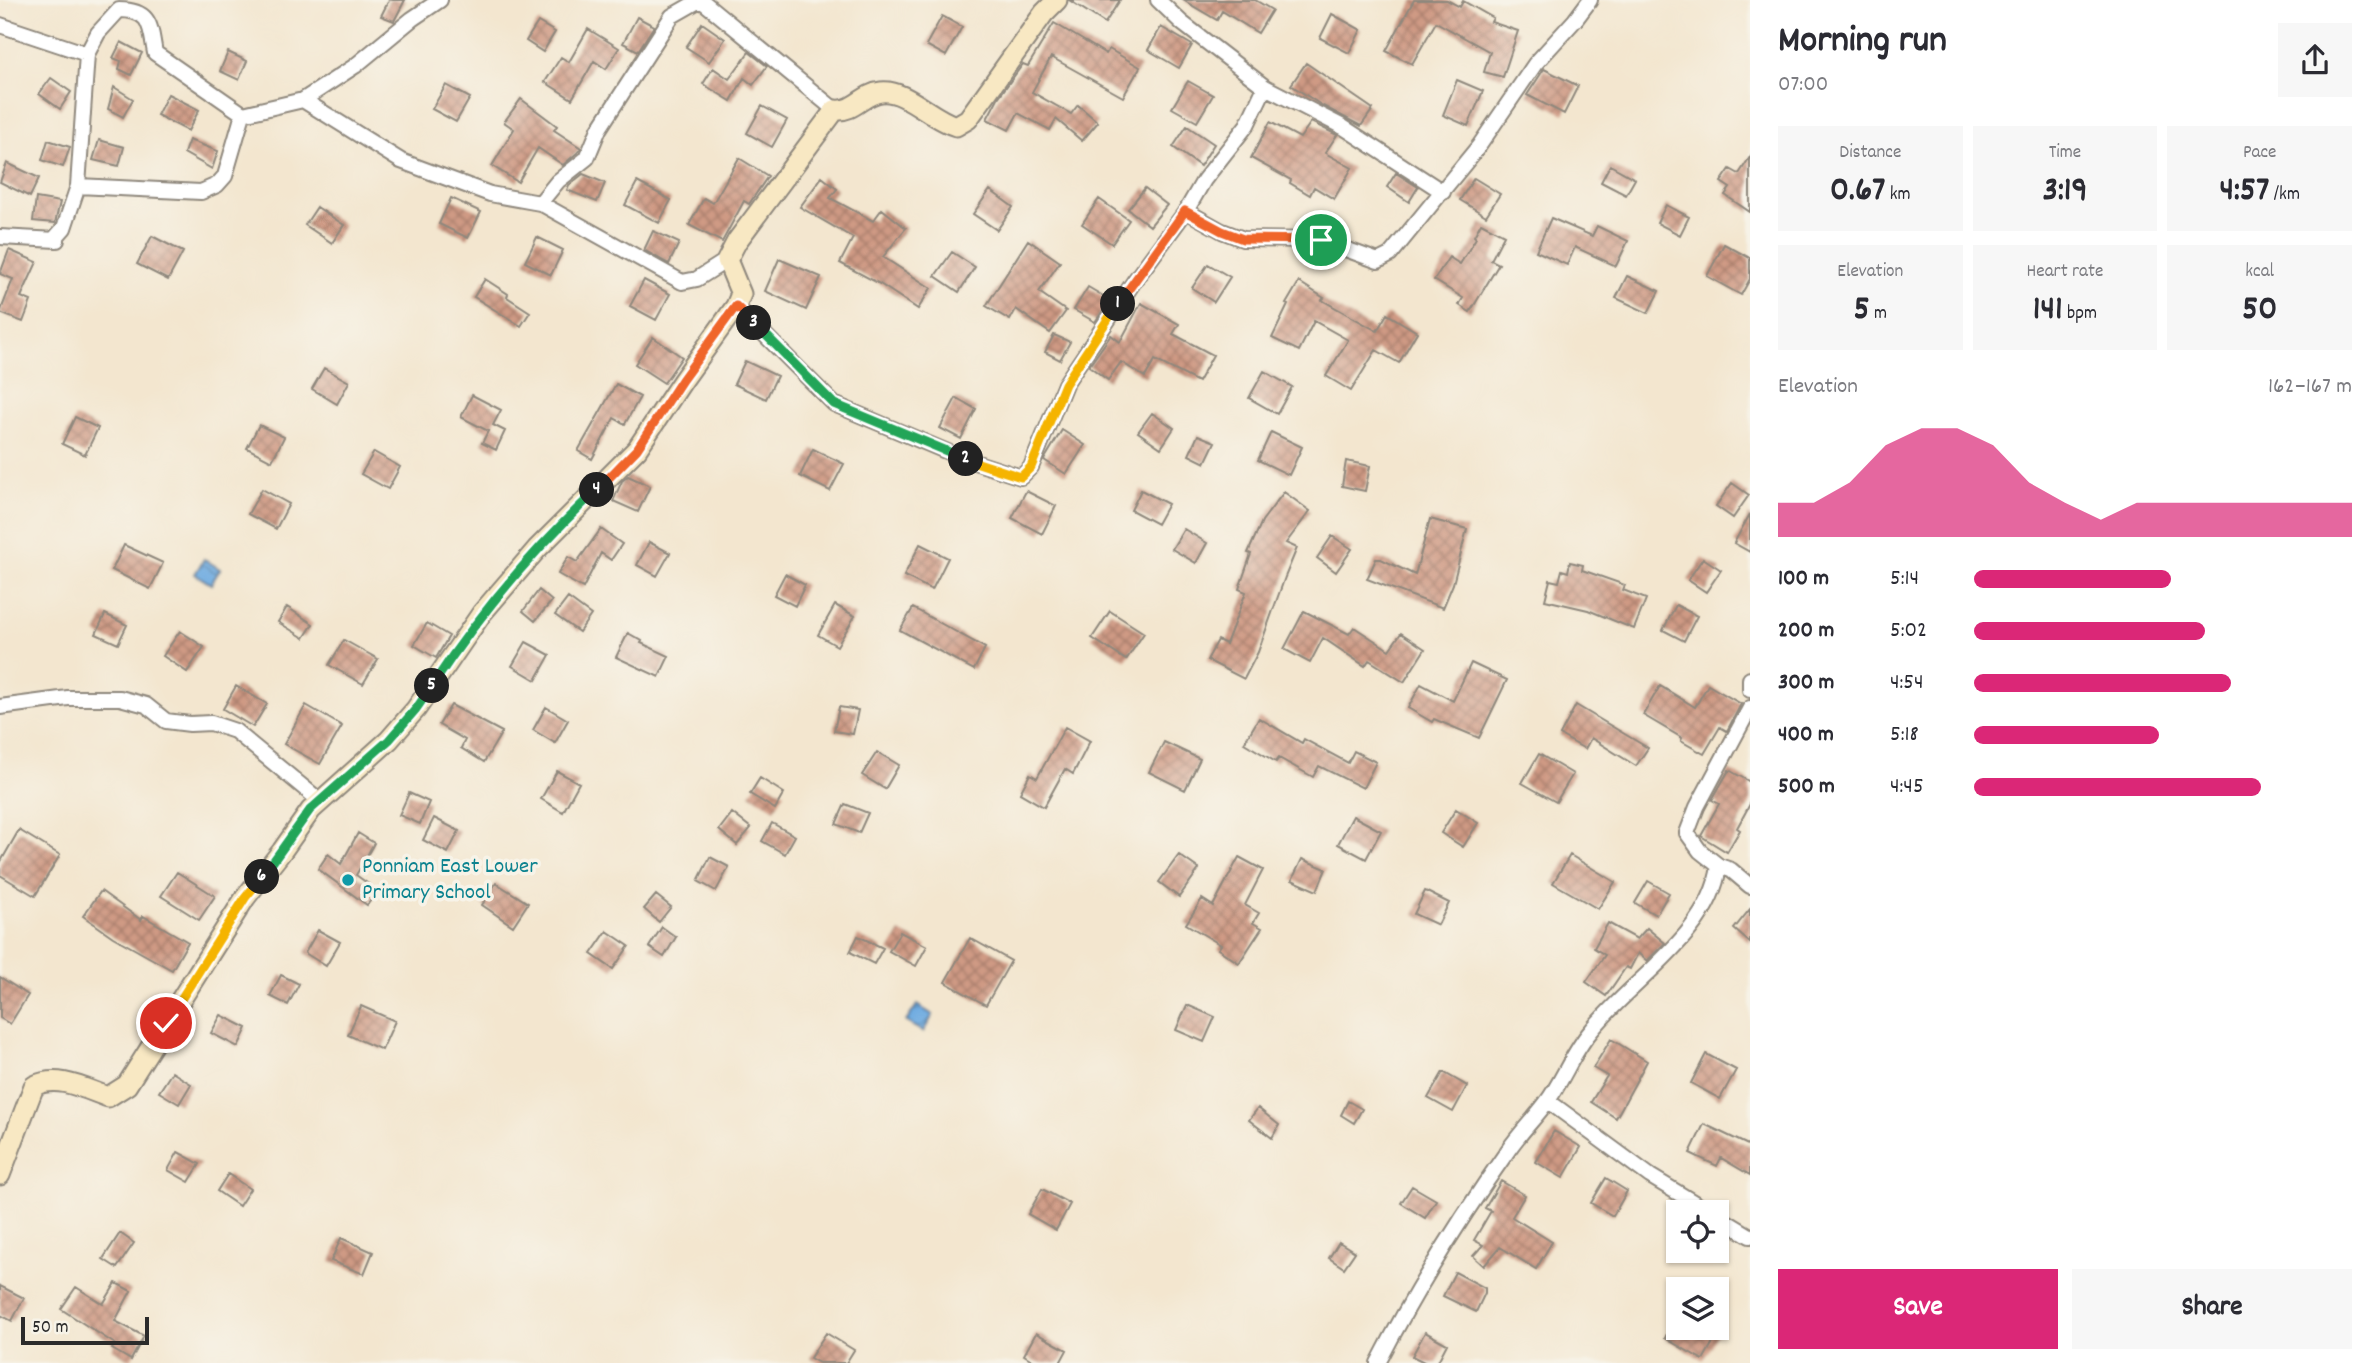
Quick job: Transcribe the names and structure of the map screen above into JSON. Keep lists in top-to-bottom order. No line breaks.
{"places":["Ponniam East Lower Primary School"],"scale_bar":"50 m","page":{"heading":["Morning run","07:00"],"stats":[["Distance","0.67 km"],["Time","3:19"],["Pace","4:57 /km"],["Elevation","5 m"],["Heart rate","141 bpm"],["kcal","50"]],"pins":["1","3","2","4","5","6"],"chart":["Elevation","162–167 m"],"list":[{"name":"100 m","note":"5:14"},{"name":"200 m","note":"5:02"},{"name":"300 m","note":"4:54"},{"name":"400 m","note":"5:18"},{"name":"500 m","note":"4:45"}],"buttons":["Save","Share"],"scale":"50 m"}}
